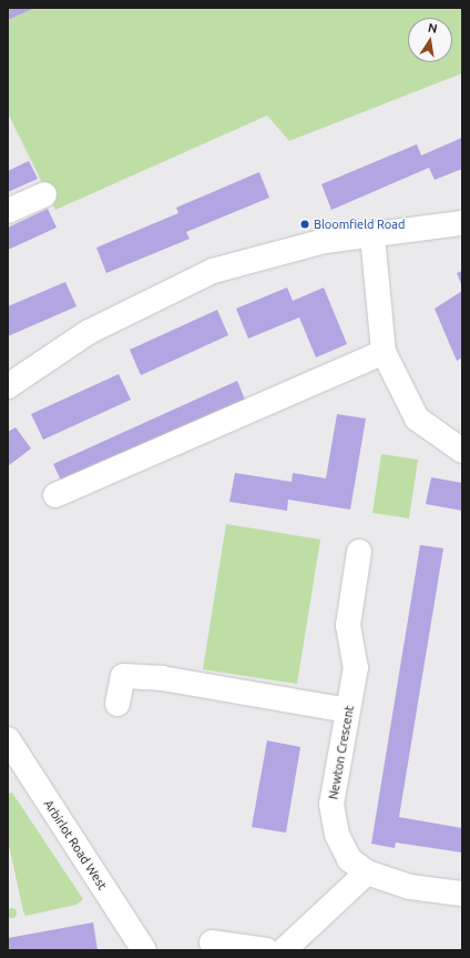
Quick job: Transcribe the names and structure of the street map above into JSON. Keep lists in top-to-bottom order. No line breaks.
{"streets":{"street":["Newton Crescent","Arbirlot Road West"]},"places":["Bloomfield Road"],"north":"top"}
